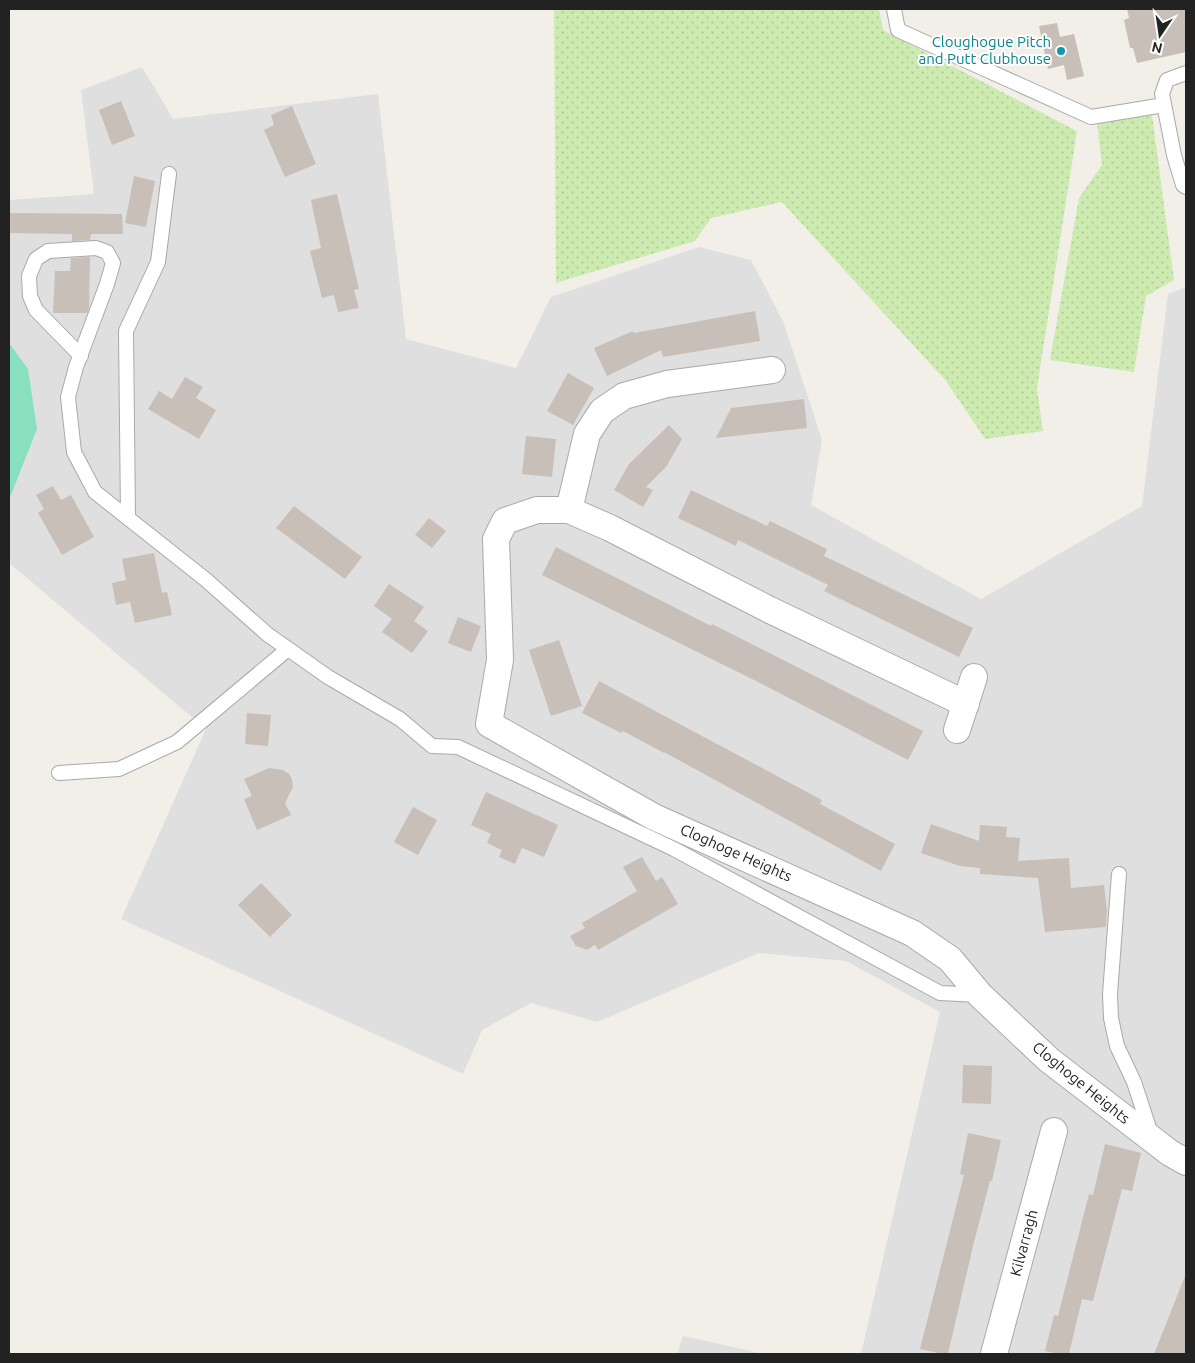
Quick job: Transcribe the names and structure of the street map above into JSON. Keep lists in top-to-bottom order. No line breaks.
{"streets":{"street":["Cloghoge Heights","Kilvarragh"]},"places":["Cloughogue Pitch and Putt Clubhouse"],"north":"bottom"}
